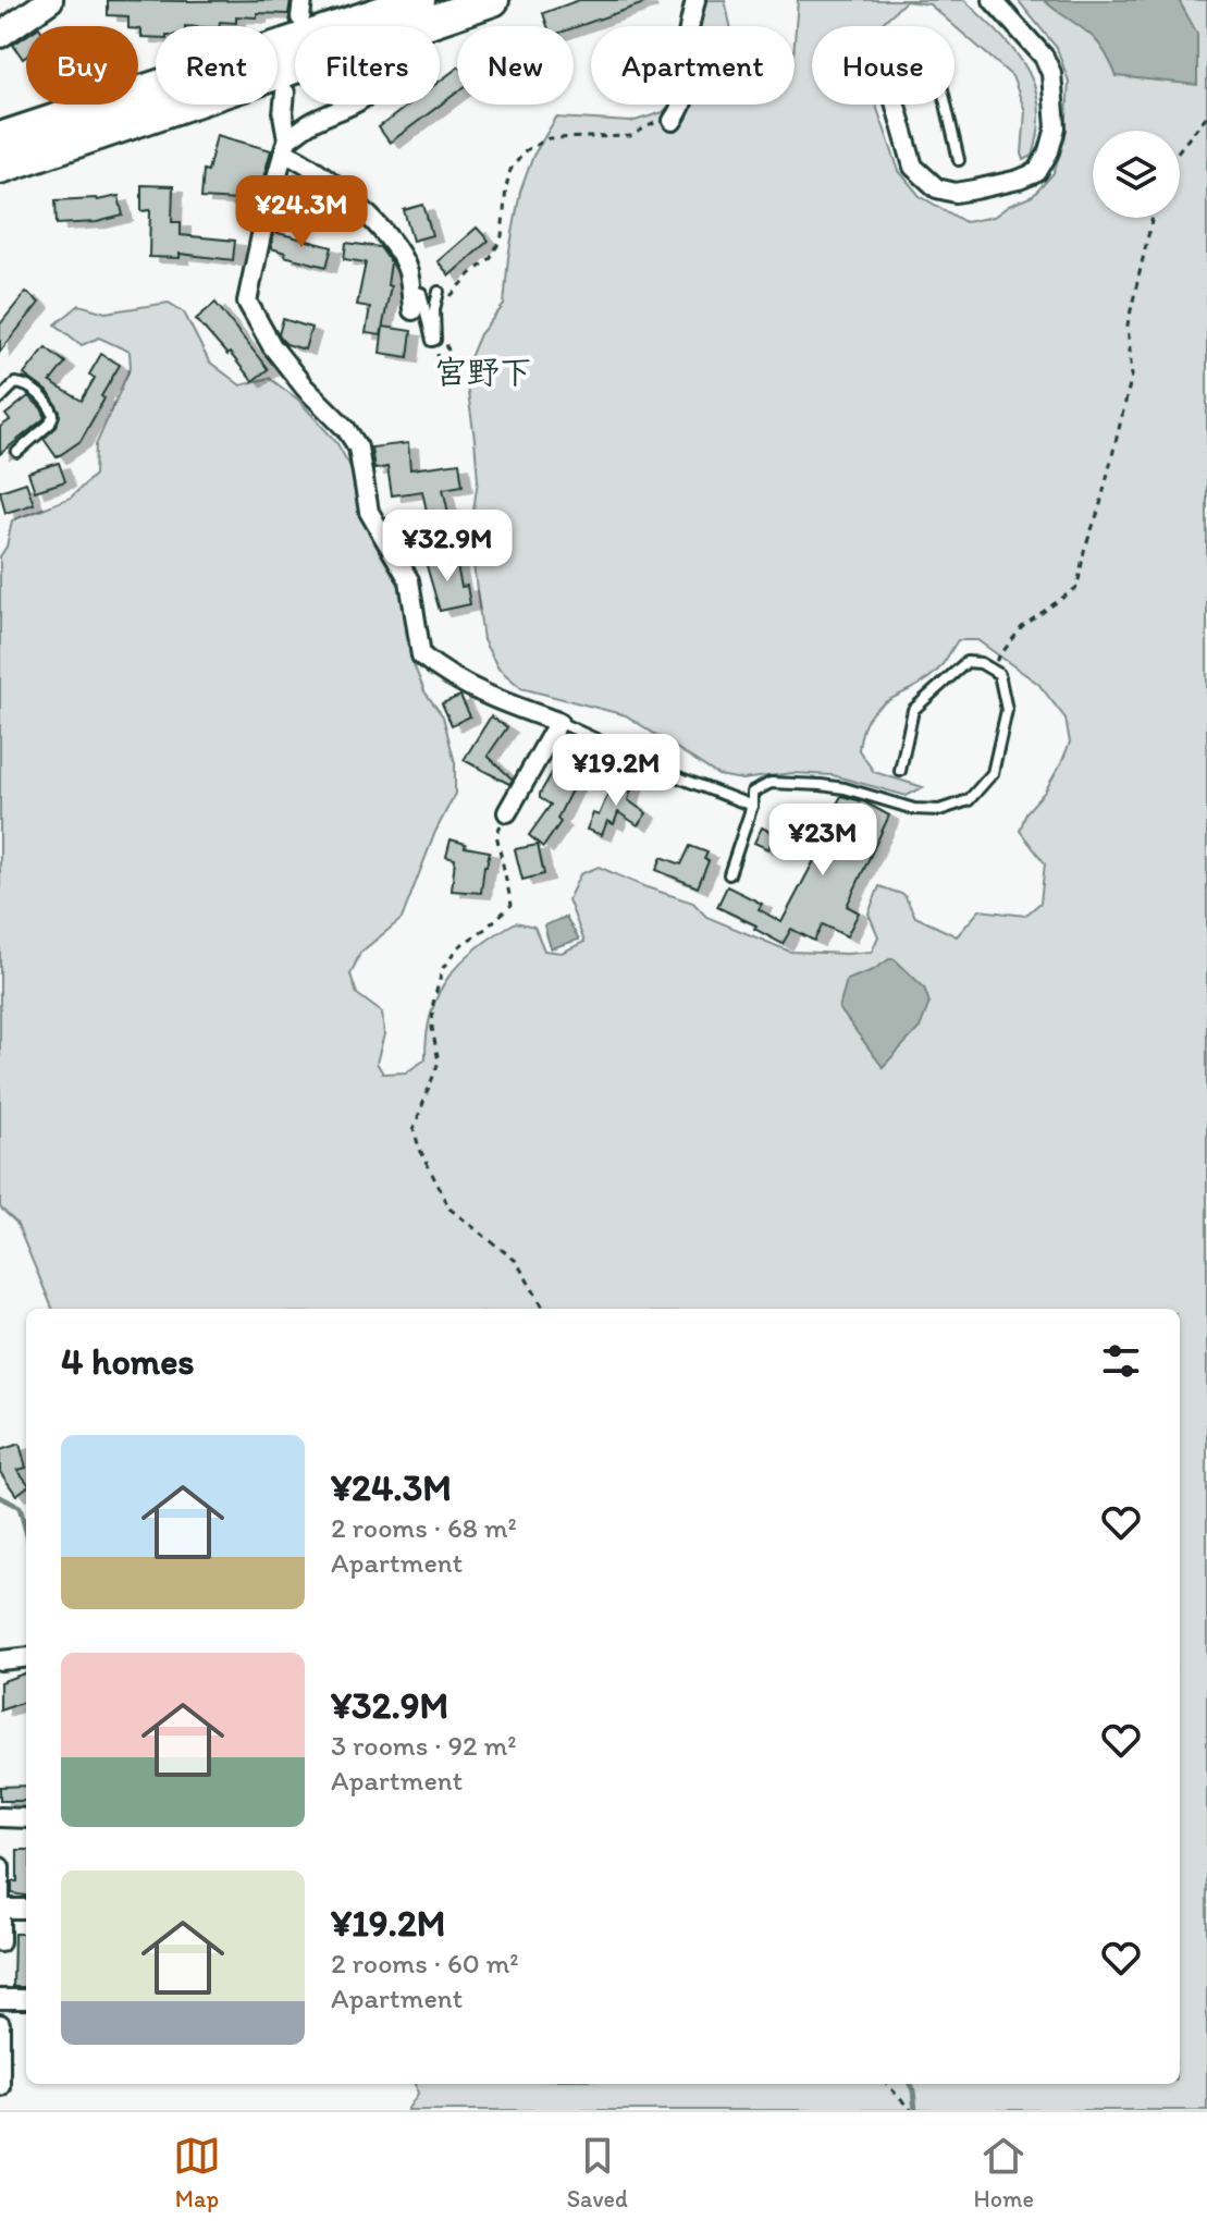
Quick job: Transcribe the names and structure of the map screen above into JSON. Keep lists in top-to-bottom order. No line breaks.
{"districts":["宮野下"],"page":{"chip":["Buy","Rent","Filters","New","Apartment","House"],"price":["¥24.3M","¥32.9M","¥19.2M","¥23M"],"heading":"4 homes","list":[{"name":"¥24.3M","note":"2 rooms · 68 m² · Apartment"},{"name":"¥32.9M","note":"3 rooms · 92 m² · Apartment"},{"name":"¥19.2M","note":"2 rooms · 60 m² · Apartment"}],"tabs":["Map","Saved","Home"]}}
